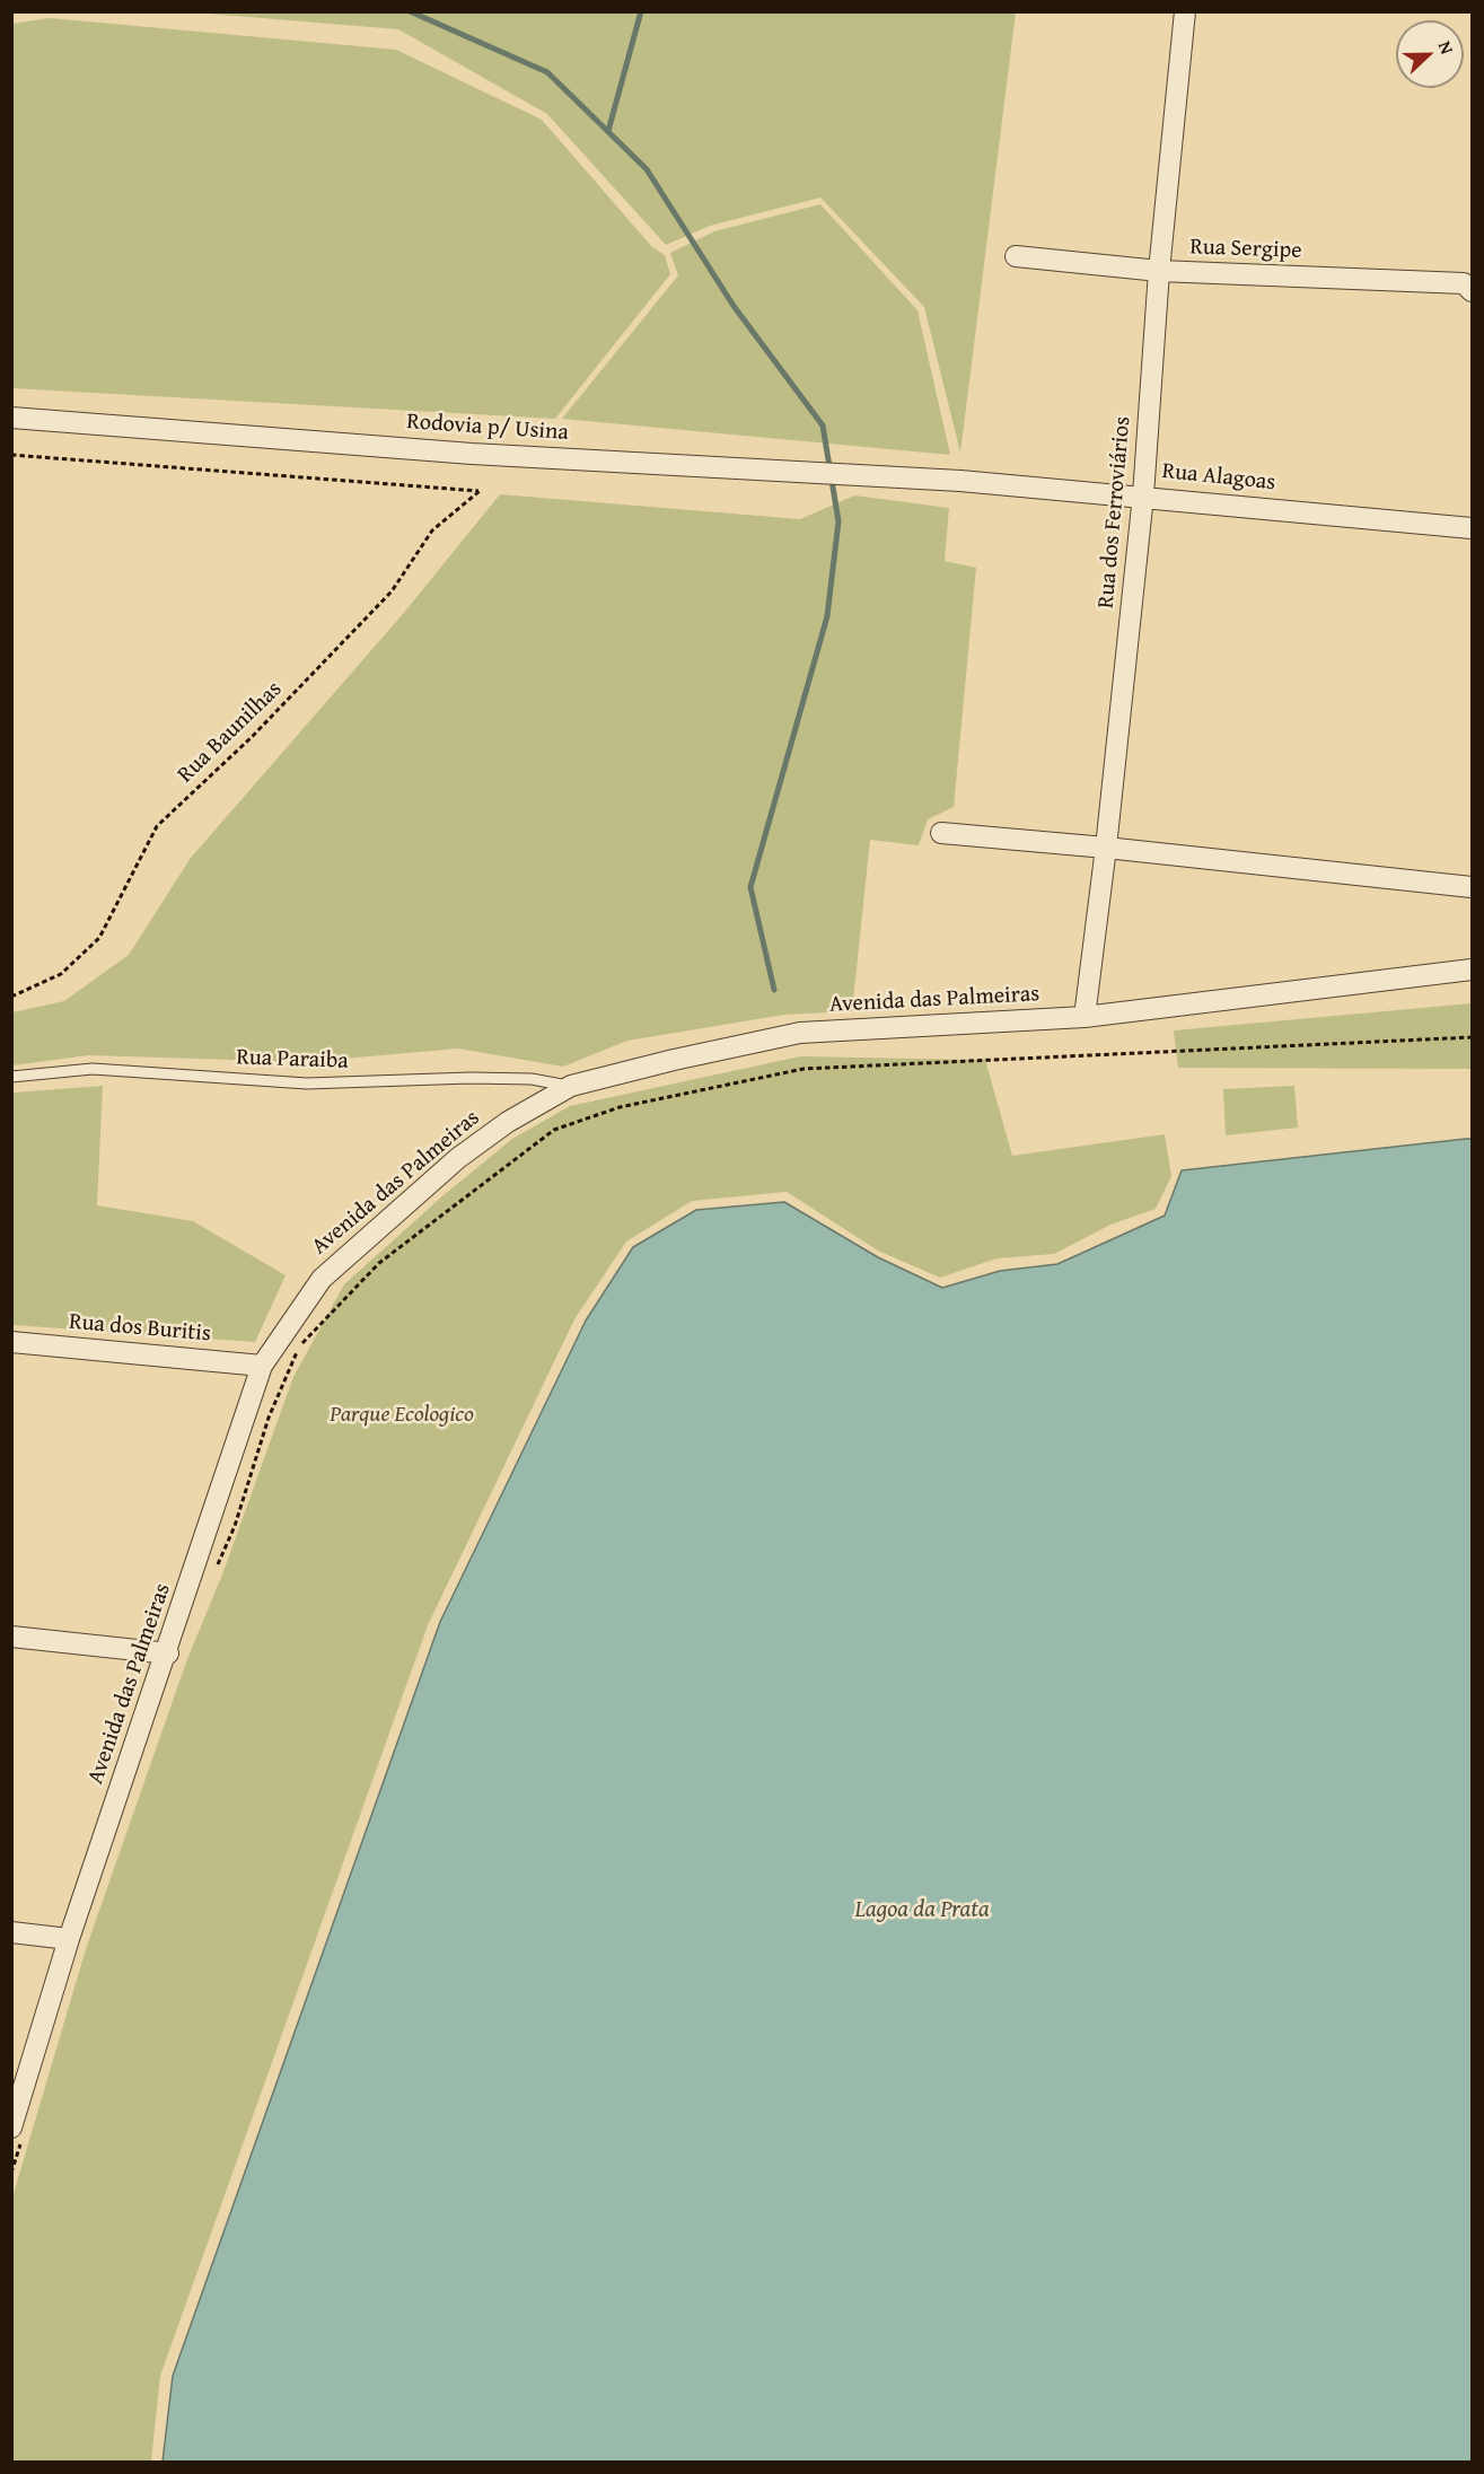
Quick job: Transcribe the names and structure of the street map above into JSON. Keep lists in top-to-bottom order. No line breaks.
{"streets":{"street":["Rua Sergipe","Rodovia p/ Usina","Rua Alagoas","Rua dos Ferroviários","Avenida das Palmeiras","Rua dos Buritis"],"lane":["Rua Paraiba"],"path":["Rua Baunilhas"]},"crossings":[["Rua Sergipe","Rua dos Ferroviários"],["Rodovia p/ Usina","Rua Alagoas"],["Rua Alagoas","Rua dos Ferroviários"],["Rua dos Ferroviários","Avenida das Palmeiras"],["Avenida das Palmeiras","Rua Paraiba"],["Avenida das Palmeiras","Rua dos Buritis"]],"water":["Lagoa da Prata"],"parks":["Parque Ecologico"],"north":"right"}
